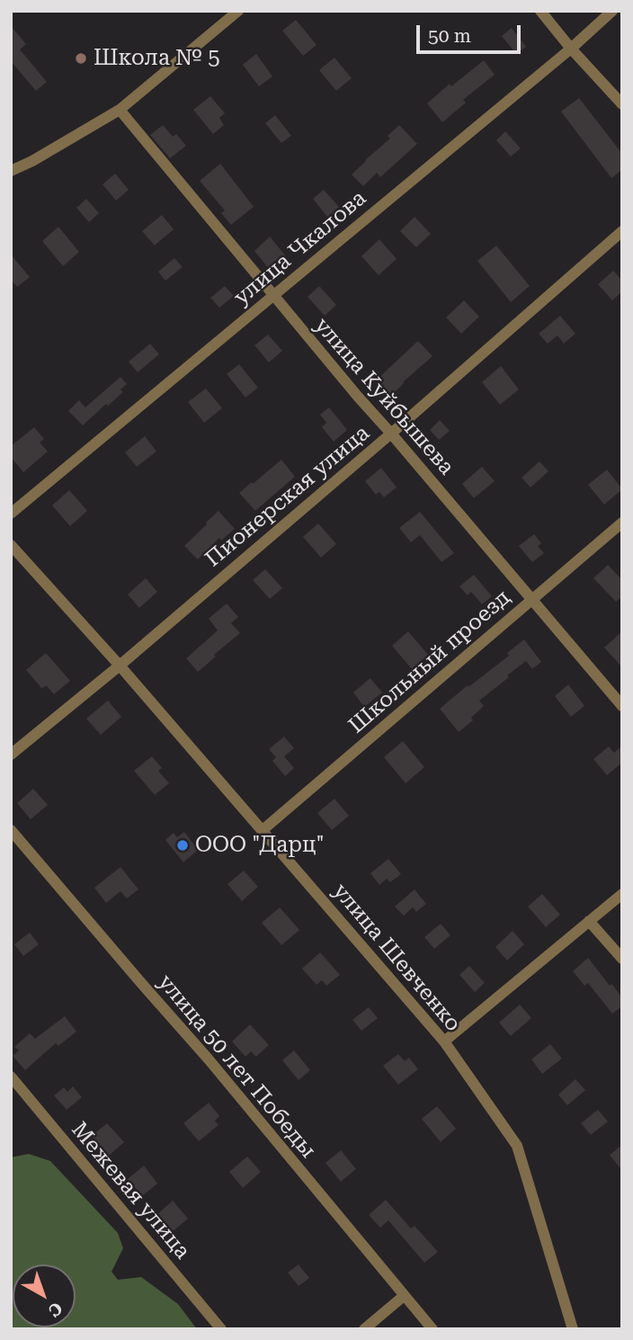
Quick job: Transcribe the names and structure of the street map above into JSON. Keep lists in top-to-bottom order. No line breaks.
{"streets":{"street":["улица Чкалова","улица Куйбышева","Пионерская улица","Школьный проезд","улица Шевченко","улица 50 лет Победы","Межевая улица"]},"crossings":[["улица Чкалова","улица Куйбышева"],["улица Куйбышева","Пионерская улица"],["улица Куйбышева","Школьный проезд"],["Пионерская улица","улица Шевченко"],["Школьный проезд","улица Шевченко"]],"places":["Школа № 5","ООО \"Дарц\""],"scale_bar":"50 m","north":"bottom right"}
